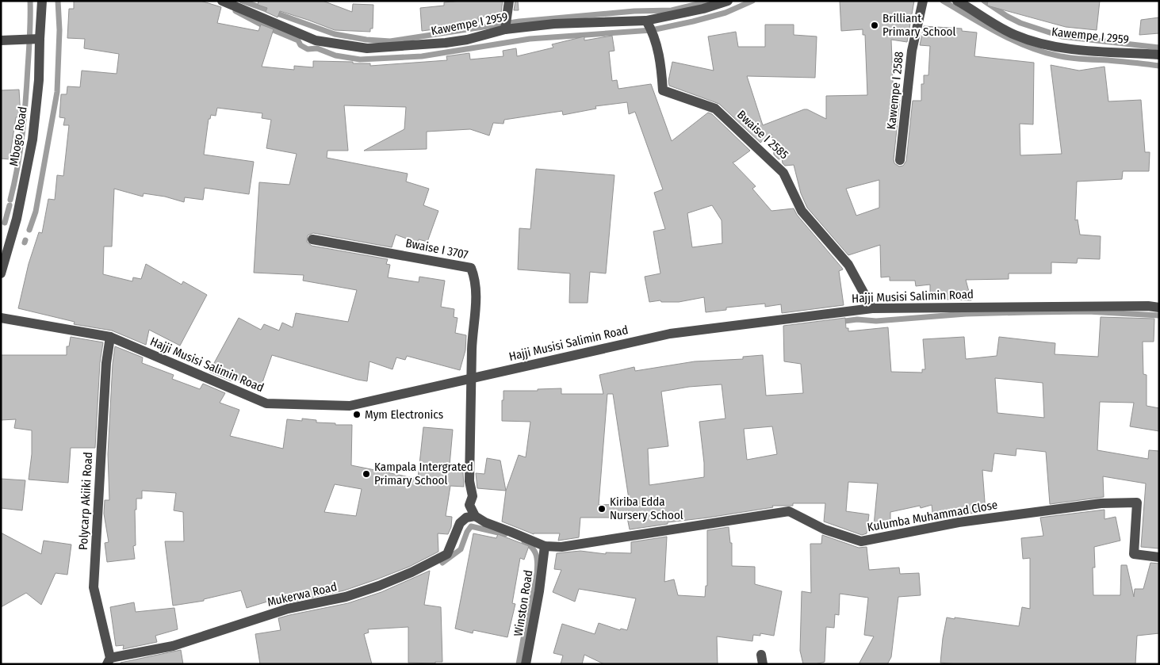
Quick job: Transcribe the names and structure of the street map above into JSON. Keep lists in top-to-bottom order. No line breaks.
{"streets":{"street":["Kawempe I 2959","Kawempe I 2588","Bwaise I 2585","Mbogo Road","Bwaise I 3707","Hajji Musisi Salimin Road","Polycarp Akiiki Road","Kulumba Muhammad Close","Mukerwa Road","Winston Road"]},"crossings":[["Kawempe I 2959","Bwaise I 2585"],["Bwaise I 2585","Hajji Musisi Salimin Road"],["Bwaise I 3707","Hajji Musisi Salimin Road"],["Hajji Musisi Salimin Road","Polycarp Akiiki Road"],["Polycarp Akiiki Road","Mukerwa Road"],["Kulumba Muhammad Close","Winston Road"]],"places":["Brilliant Primary School","Mym Electronics","Kampala Intergrated Primary School","Kiriba Edda Nursery School"]}
